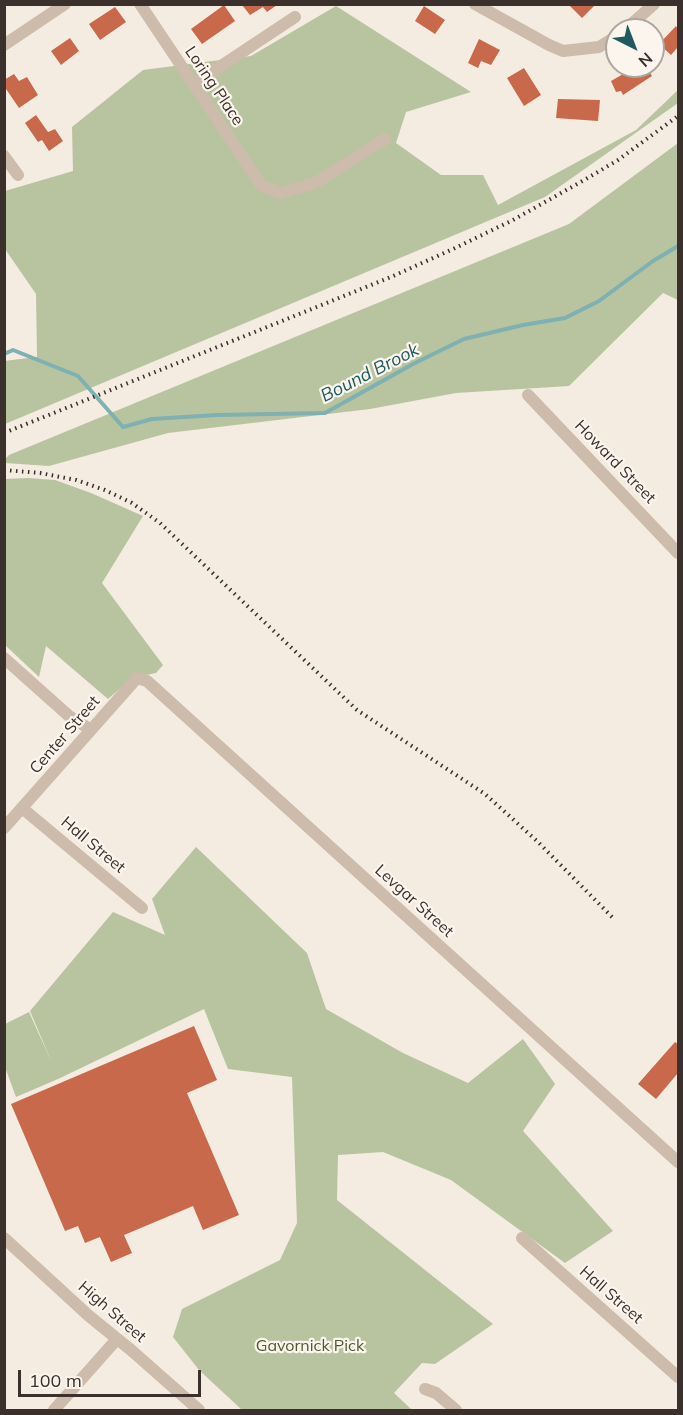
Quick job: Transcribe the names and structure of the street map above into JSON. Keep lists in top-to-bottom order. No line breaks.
{"streets":{"street":["Loring Place","Howard Street","Center Street","Hall Street","Levgar Street","High Street"]},"crossings":[["Center Street","Hall Street"],["Center Street","Levgar Street"]],"water":["Bound Brook"],"parks":["Gavornick Pick"],"scale_bar":"100 m","north":"bottom right"}
